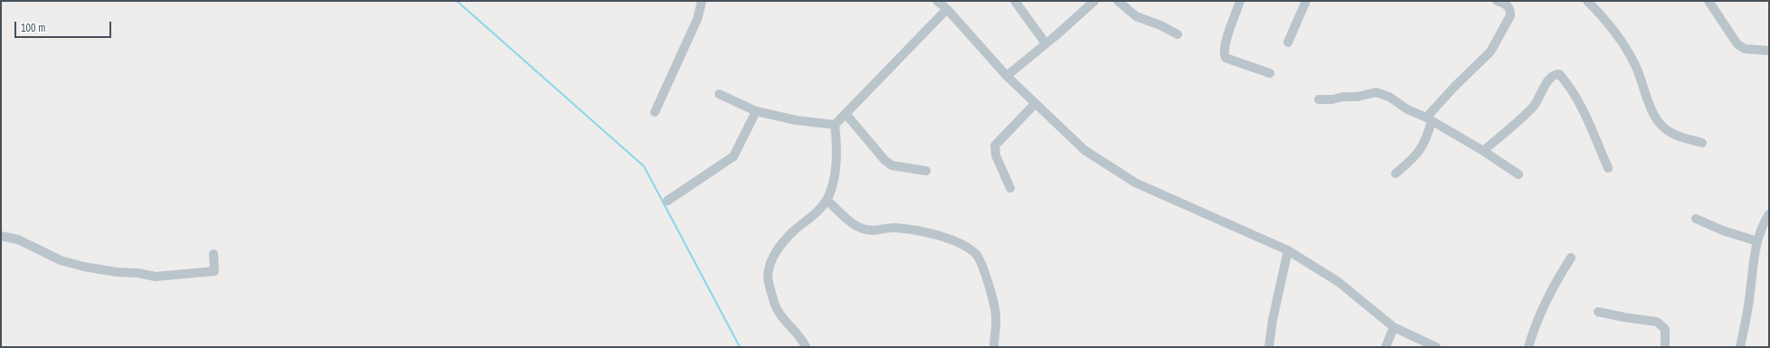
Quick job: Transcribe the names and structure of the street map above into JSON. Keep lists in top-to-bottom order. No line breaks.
{"scale_bar":"100 m"}
